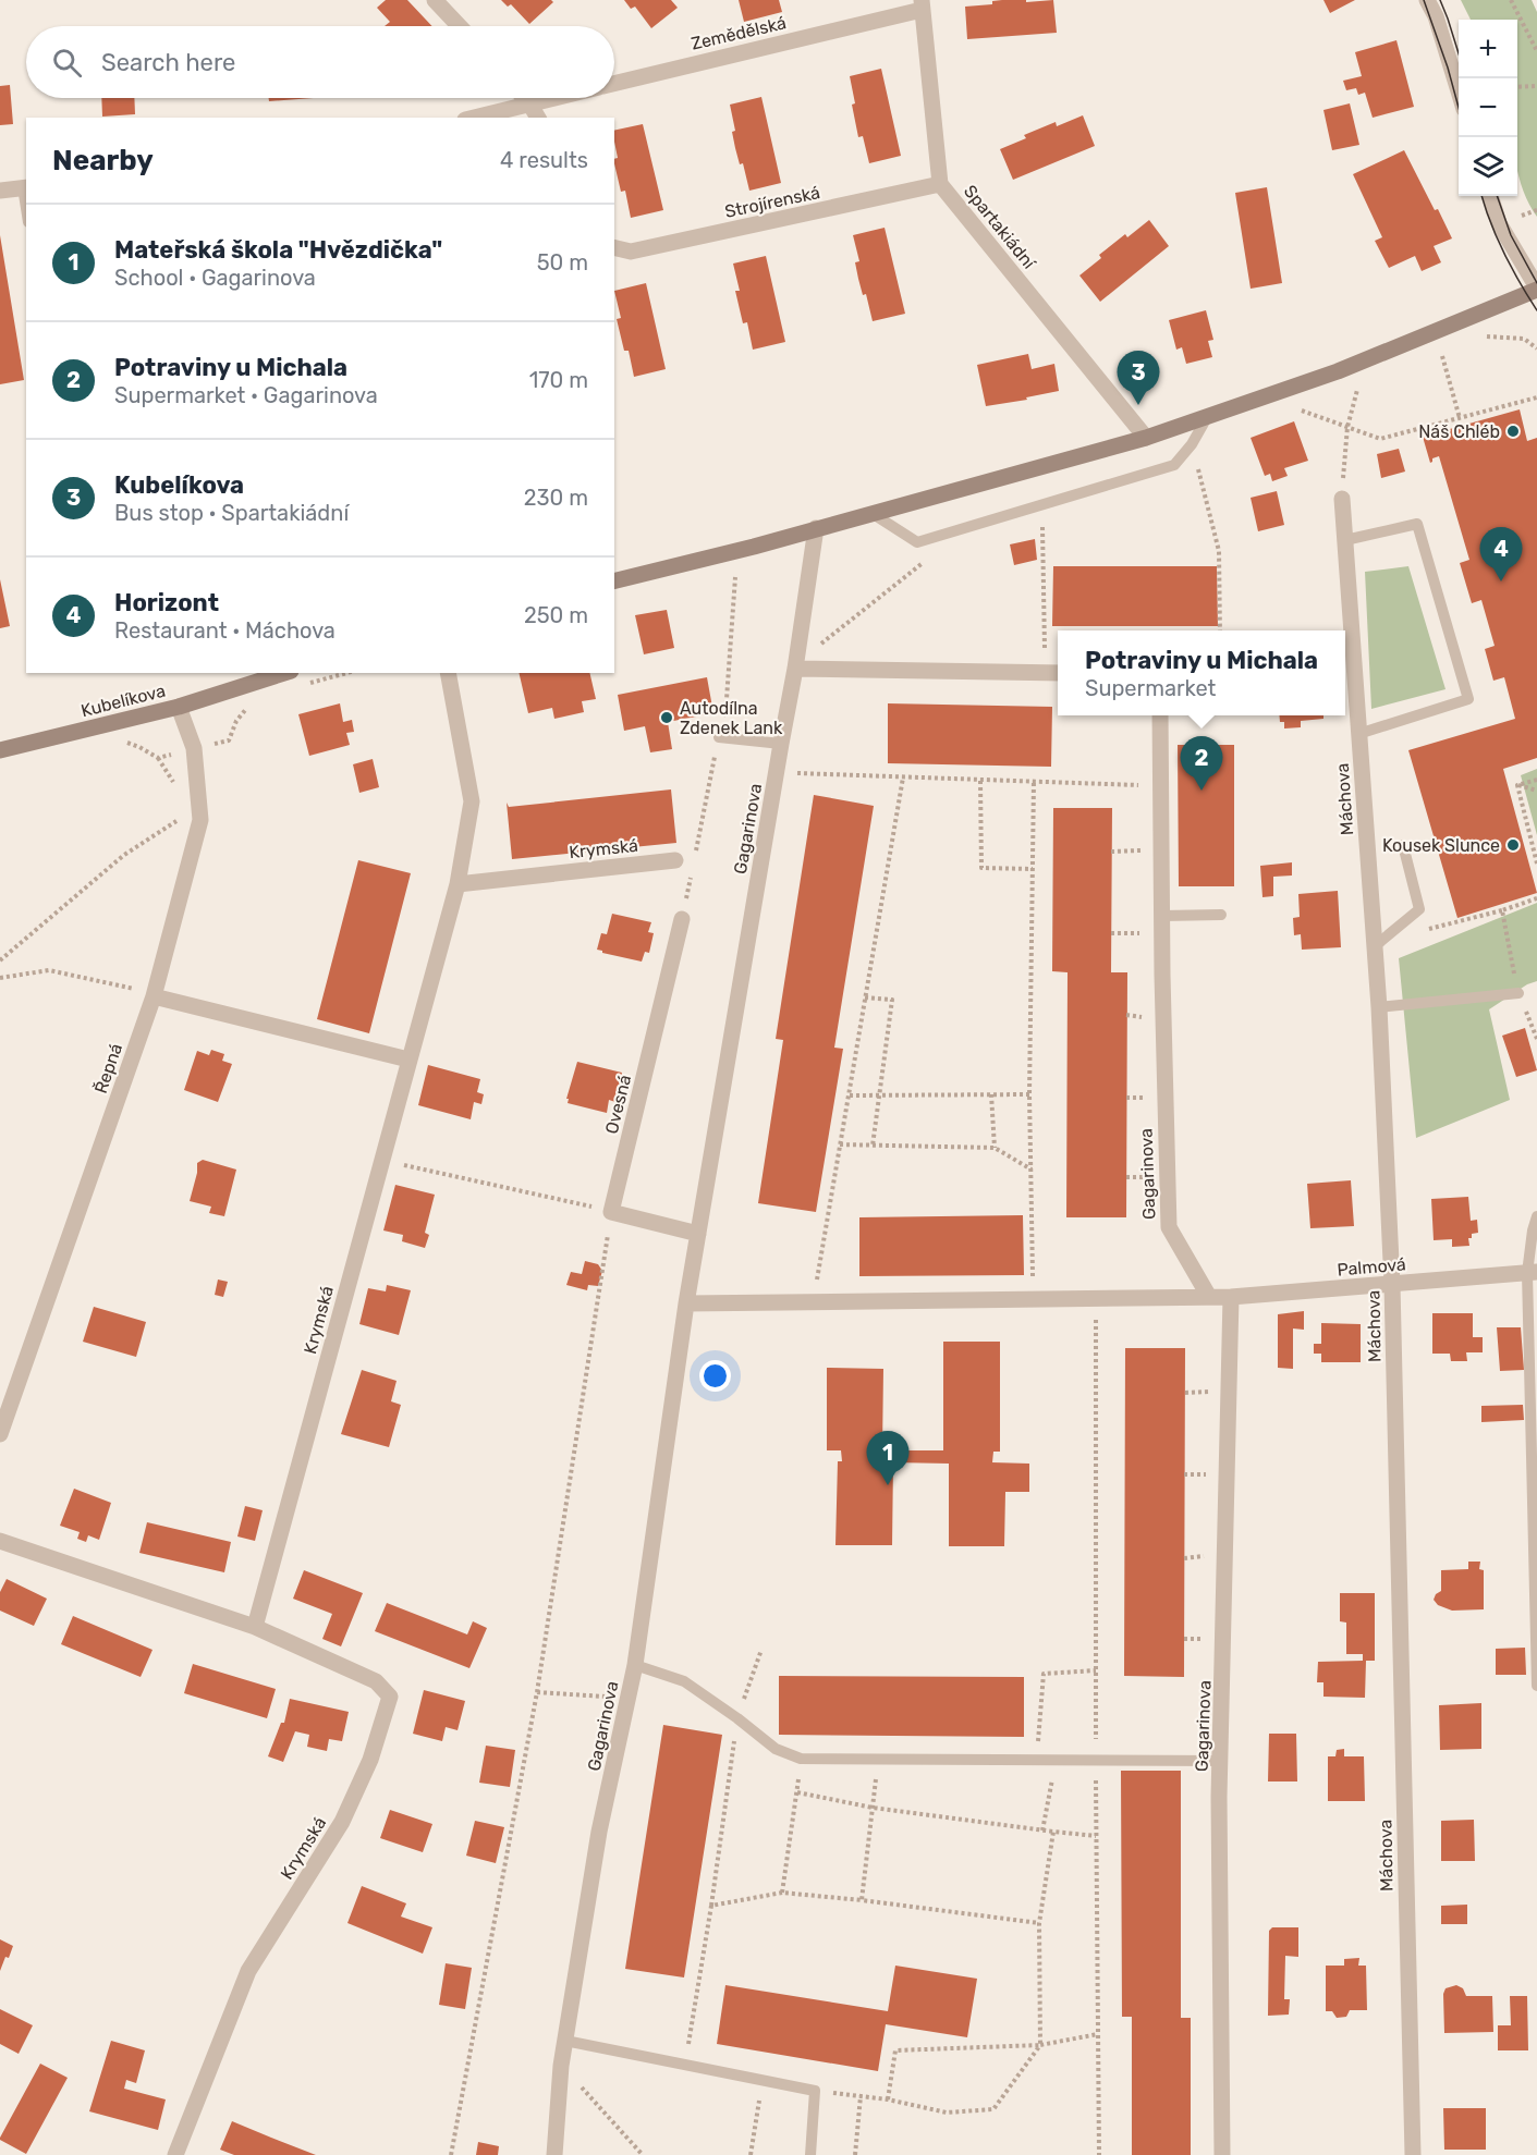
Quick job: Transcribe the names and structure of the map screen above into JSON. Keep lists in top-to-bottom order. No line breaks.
{"streets":{"street":["Zemědělská","Strojírenská","Spartakiádní","Kubelíkova","Máchova","Gagarinova","Krymská","Řepná","Ovesná","Palmová"]},"crossings":[["Zemědělská","Spartakiádní"],["Strojírenská","Spartakiádní"],["Kubelíkova","Řepná"],["Máchova","Palmová"],["Gagarinova","Palmová"]],"places":["Náš Chléb","Autodílna Zdenek Lank","Kousek Slunce"],"page":{"map_buttons":["+","−"],"search":"Search here","heading":["Nearby","4 results"],"list":[{"mark":"1","name":"Mateřská škola \"Hvězdička\"","note":"School · Gagarinova","value":"50 m"},{"mark":"2","name":"Potraviny u Michala","note":"Supermarket · Gagarinova","value":"170 m"},{"mark":"3","name":"Kubelíkova","note":"Bus stop · Spartakiádní","value":"230 m"},{"mark":"4","name":"Horizont","note":"Restaurant · Máchova","value":"250 m"}],"pins":["3","4","2","1"],"popup":["Potraviny u Michala","Supermarket"]}}
